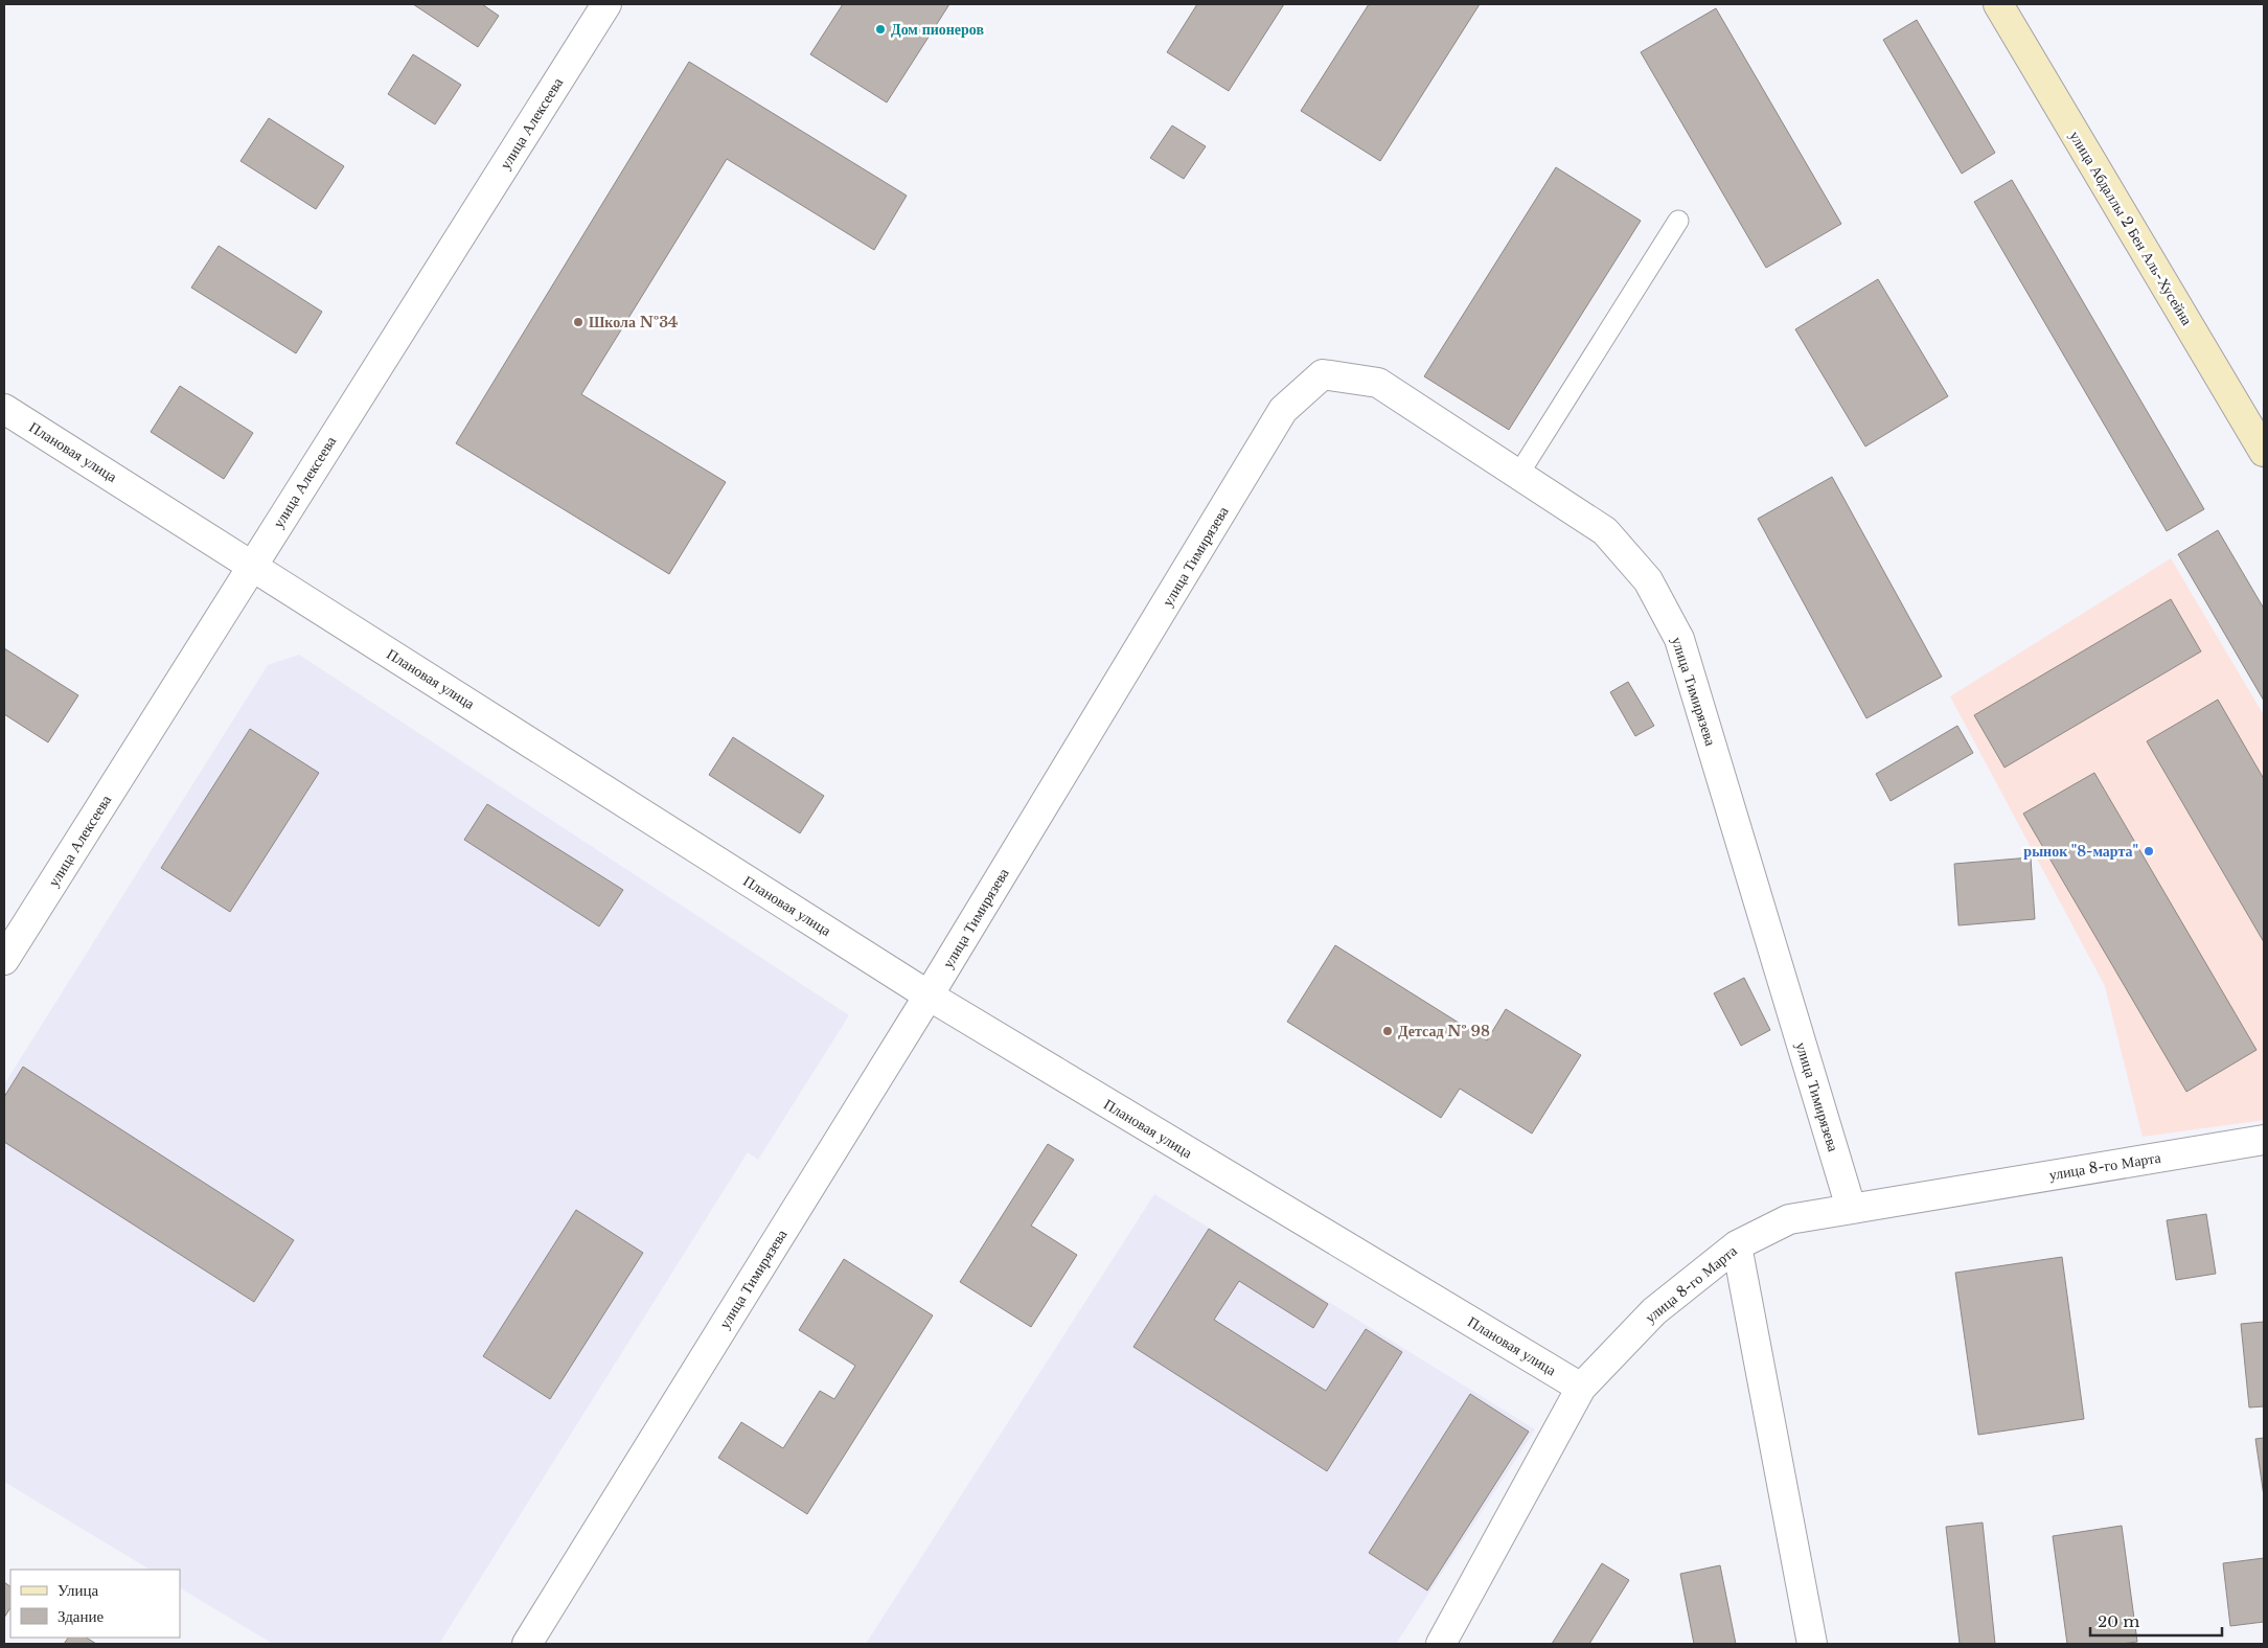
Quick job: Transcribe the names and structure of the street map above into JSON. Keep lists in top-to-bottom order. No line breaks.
{"streets":{"main road":["улица Абдаллы 2 Бен Аль-Хусейна"],"street":["улица Алексеева","Плановая улица","улица Тимирязева","улица 8-го Марта"]},"crossings":[["улица Алексеева","Плановая улица"],["Плановая улица","улица Тимирязева"],["Плановая улица","улица 8-го Марта"],["улица Тимирязева","улица 8-го Марта"]],"places":["Дом пионеров","Школа №34","рынок \"8-марта\"","Детсад № 98"],"legend":["Улица","Здание"],"scale_bar":"20 m"}
